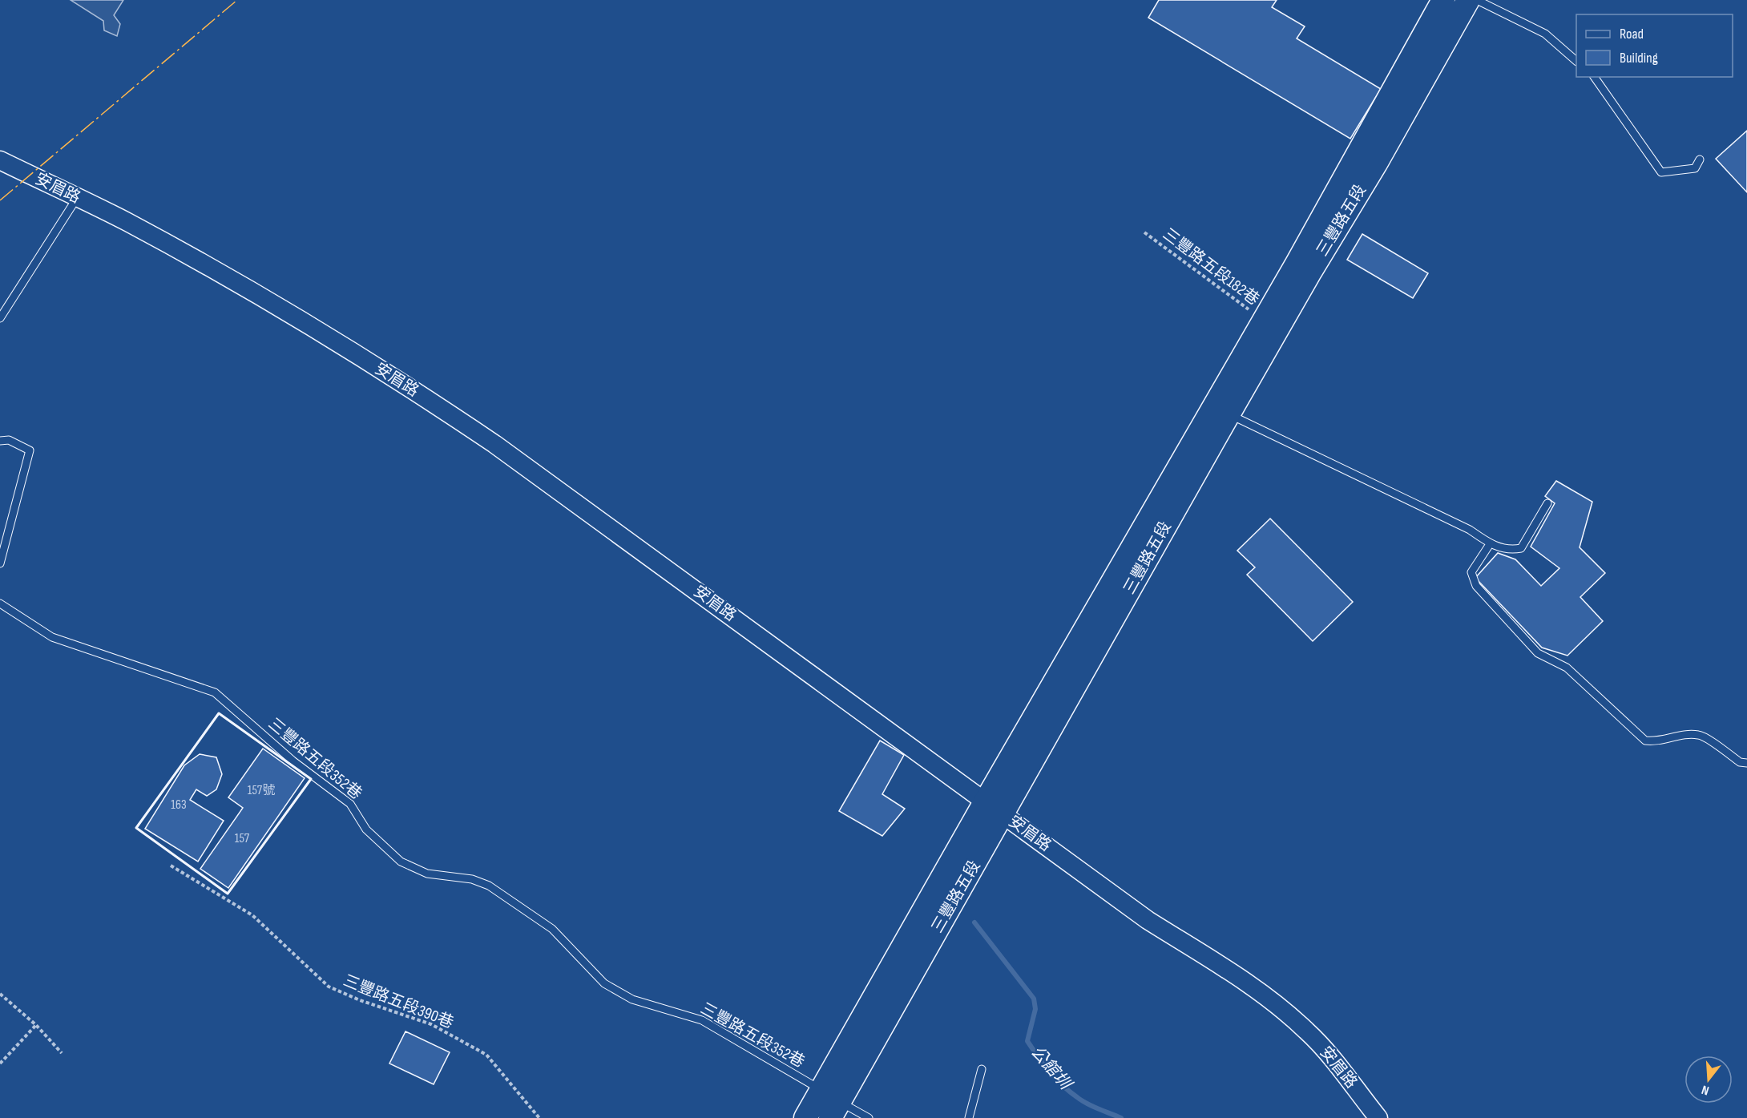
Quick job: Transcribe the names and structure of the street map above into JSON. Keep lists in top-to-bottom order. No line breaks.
{"streets":{"main road":["三豐路五段"],"street":["安眉路"],"lane":["三豐路五段352巷"],"path":["三豐路五段182巷","三豐路五段390巷"]},"crossings":[["安眉路","三豐路五段"],["三豐路五段","三豐路五段182巷"],["三豐路五段","三豐路五段352巷"]],"water":["公館圳"],"house_numbers":["157號","163","157"],"legend":["Road","Building"],"north":"bottom"}
